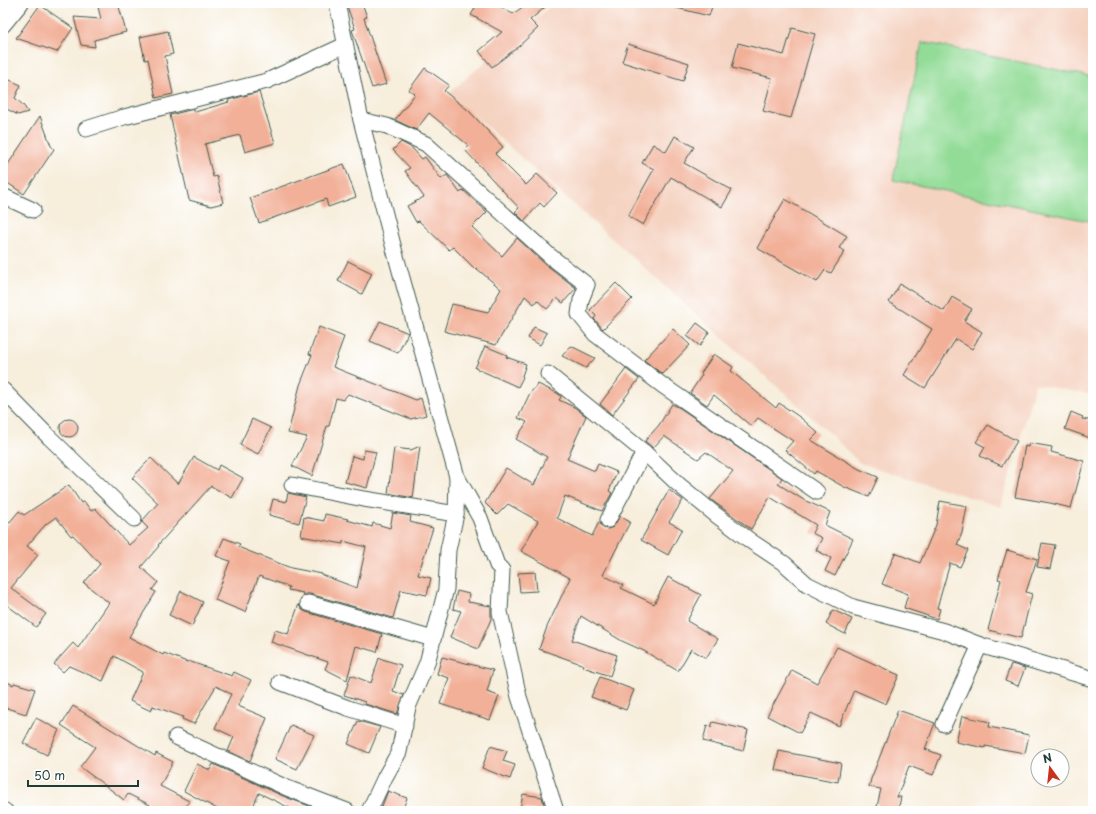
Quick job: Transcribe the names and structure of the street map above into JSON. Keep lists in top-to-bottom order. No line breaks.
{"scale_bar":"50 m","north":"top"}
